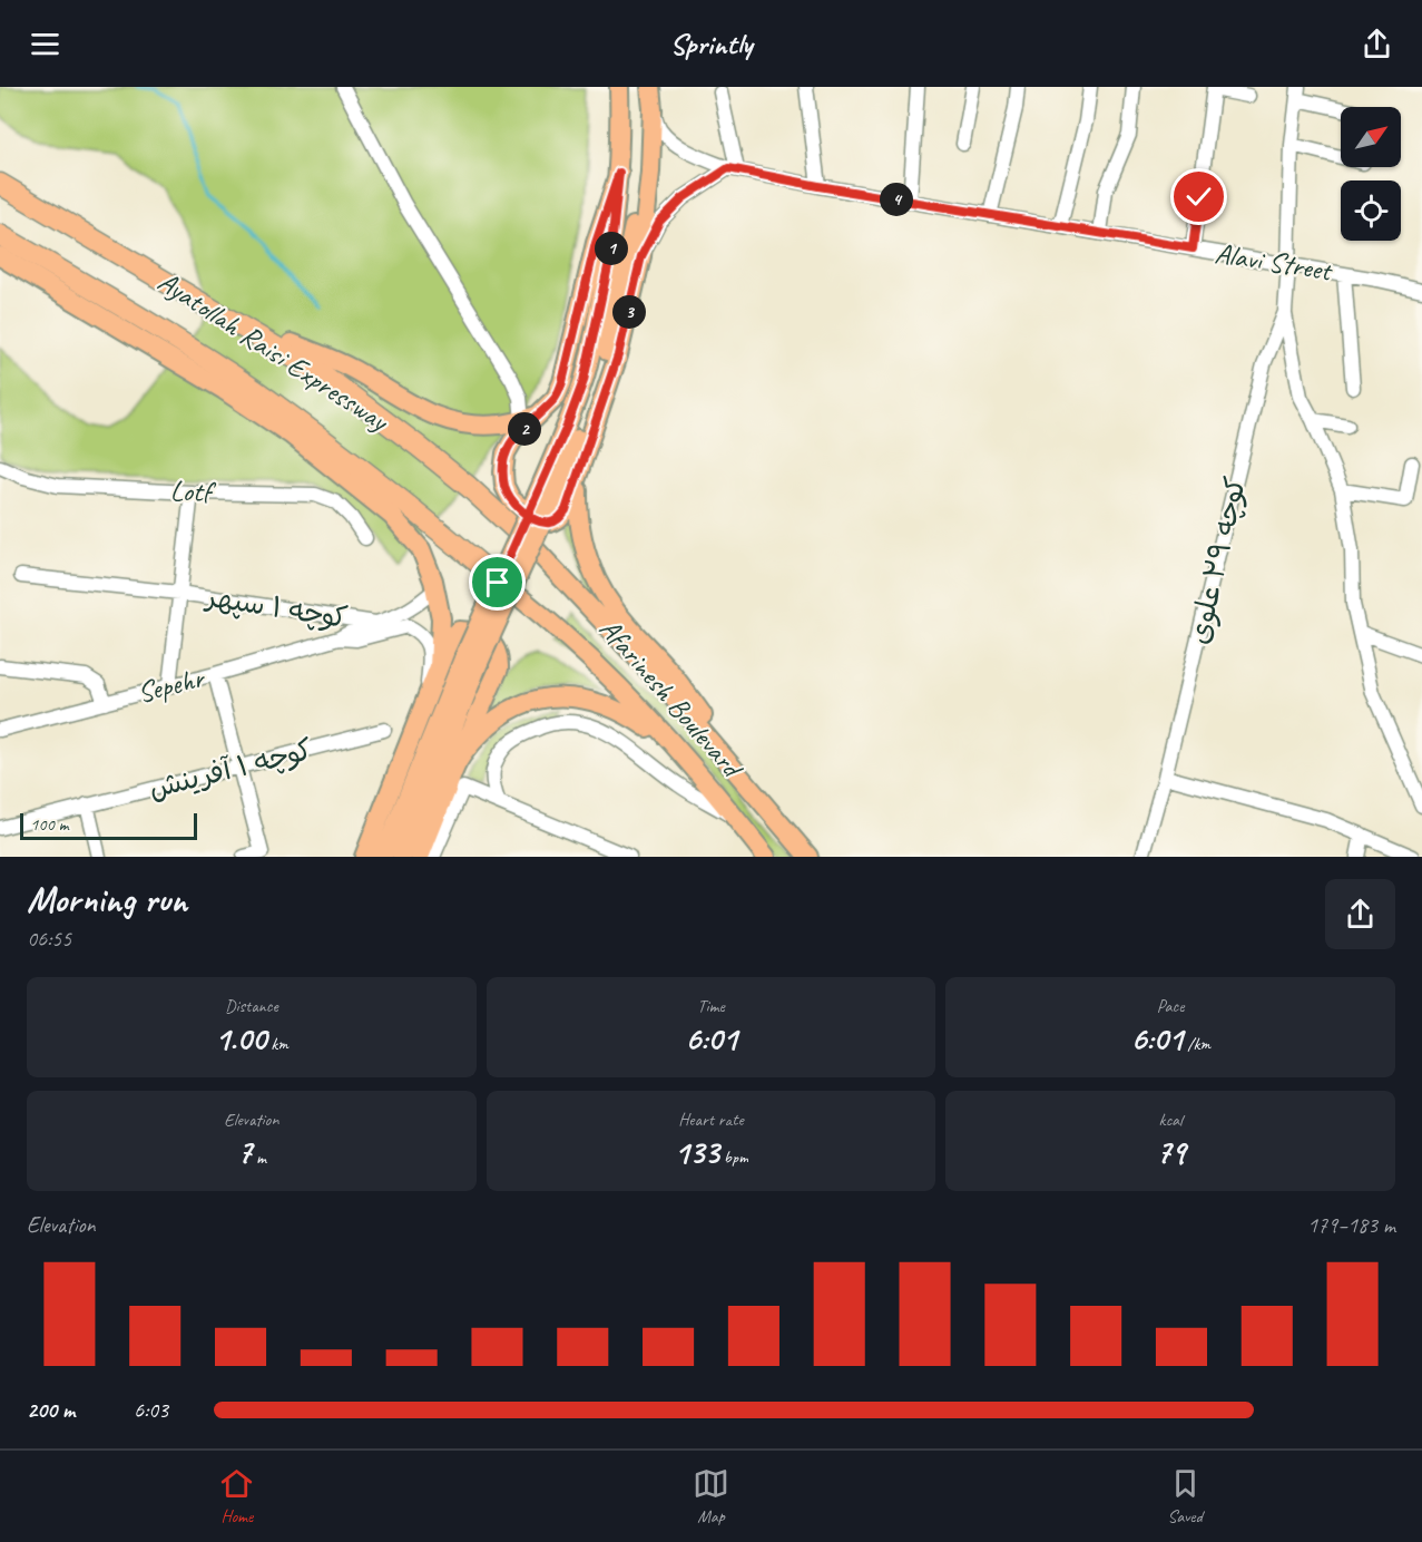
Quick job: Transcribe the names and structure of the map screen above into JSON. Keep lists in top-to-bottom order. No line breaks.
{"streets":{"highway":["Ayatollah Raisi Expressway"],"main road":["Afarinesh Boulevard"],"street":["Alavi Street","Lotf","کوچه ۲۹ علوی","کوچه ۱ سپهر","Sepehr","کوچه ۱ آفرینش"]},"crossings":[["Alavi Street","کوچه ۲۹ علوی"],["Ayatollah Raisi Expressway","Afarinesh Boulevard"],["کوچه ۱ سپهر","Sepehr"]],"scale_bar":"100 m","north":"top right","page":{"header":"Sprintly","pins":["4","1","3","2"],"scale":"100 m","heading":["Morning run","06:55"],"stats":[["Distance","1.00 km"],["Time","6:01"],["Pace","6:01 /km"],["Elevation","7 m"],["Heart rate","133 bpm"],["kcal","79"]],"chart":["Elevation","179–183 m"],"list":[{"name":"200 m","note":"6:03"}],"tabs":["Home","Map","Saved"]}}
